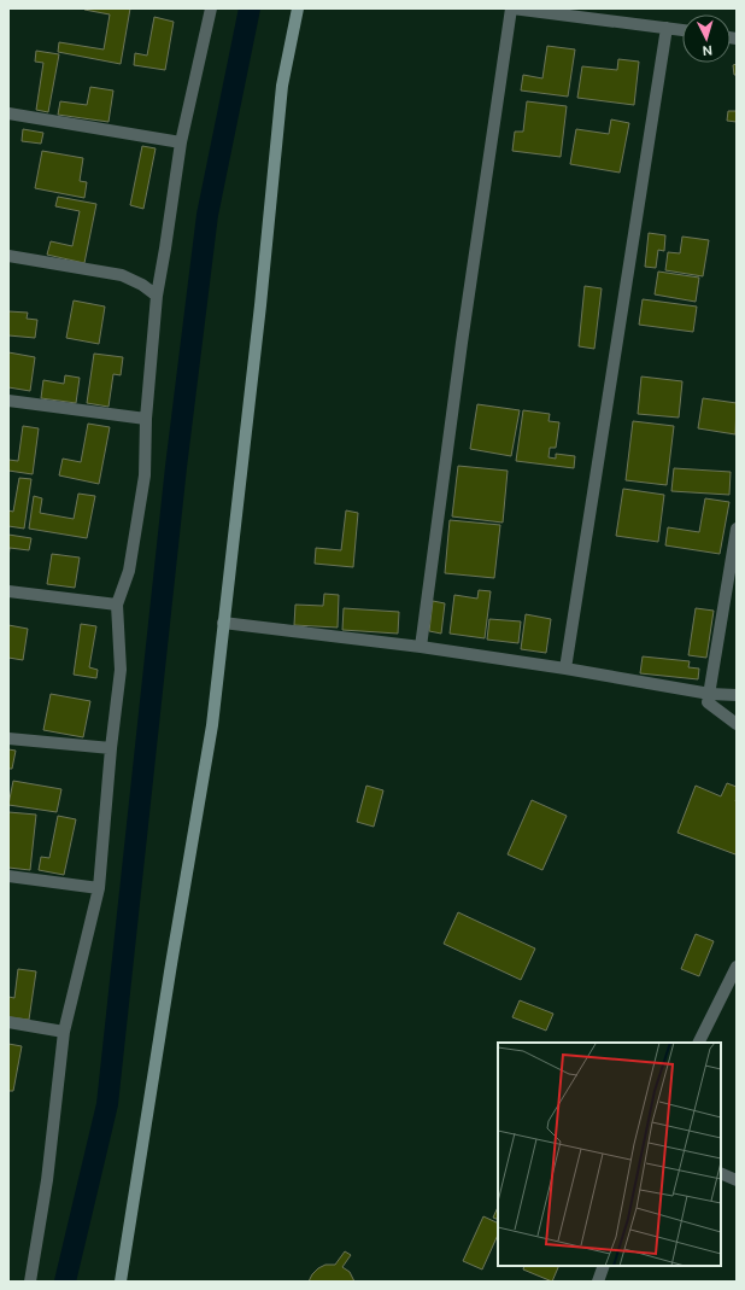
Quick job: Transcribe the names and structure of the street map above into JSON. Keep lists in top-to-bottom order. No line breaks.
{"north":"bottom"}
